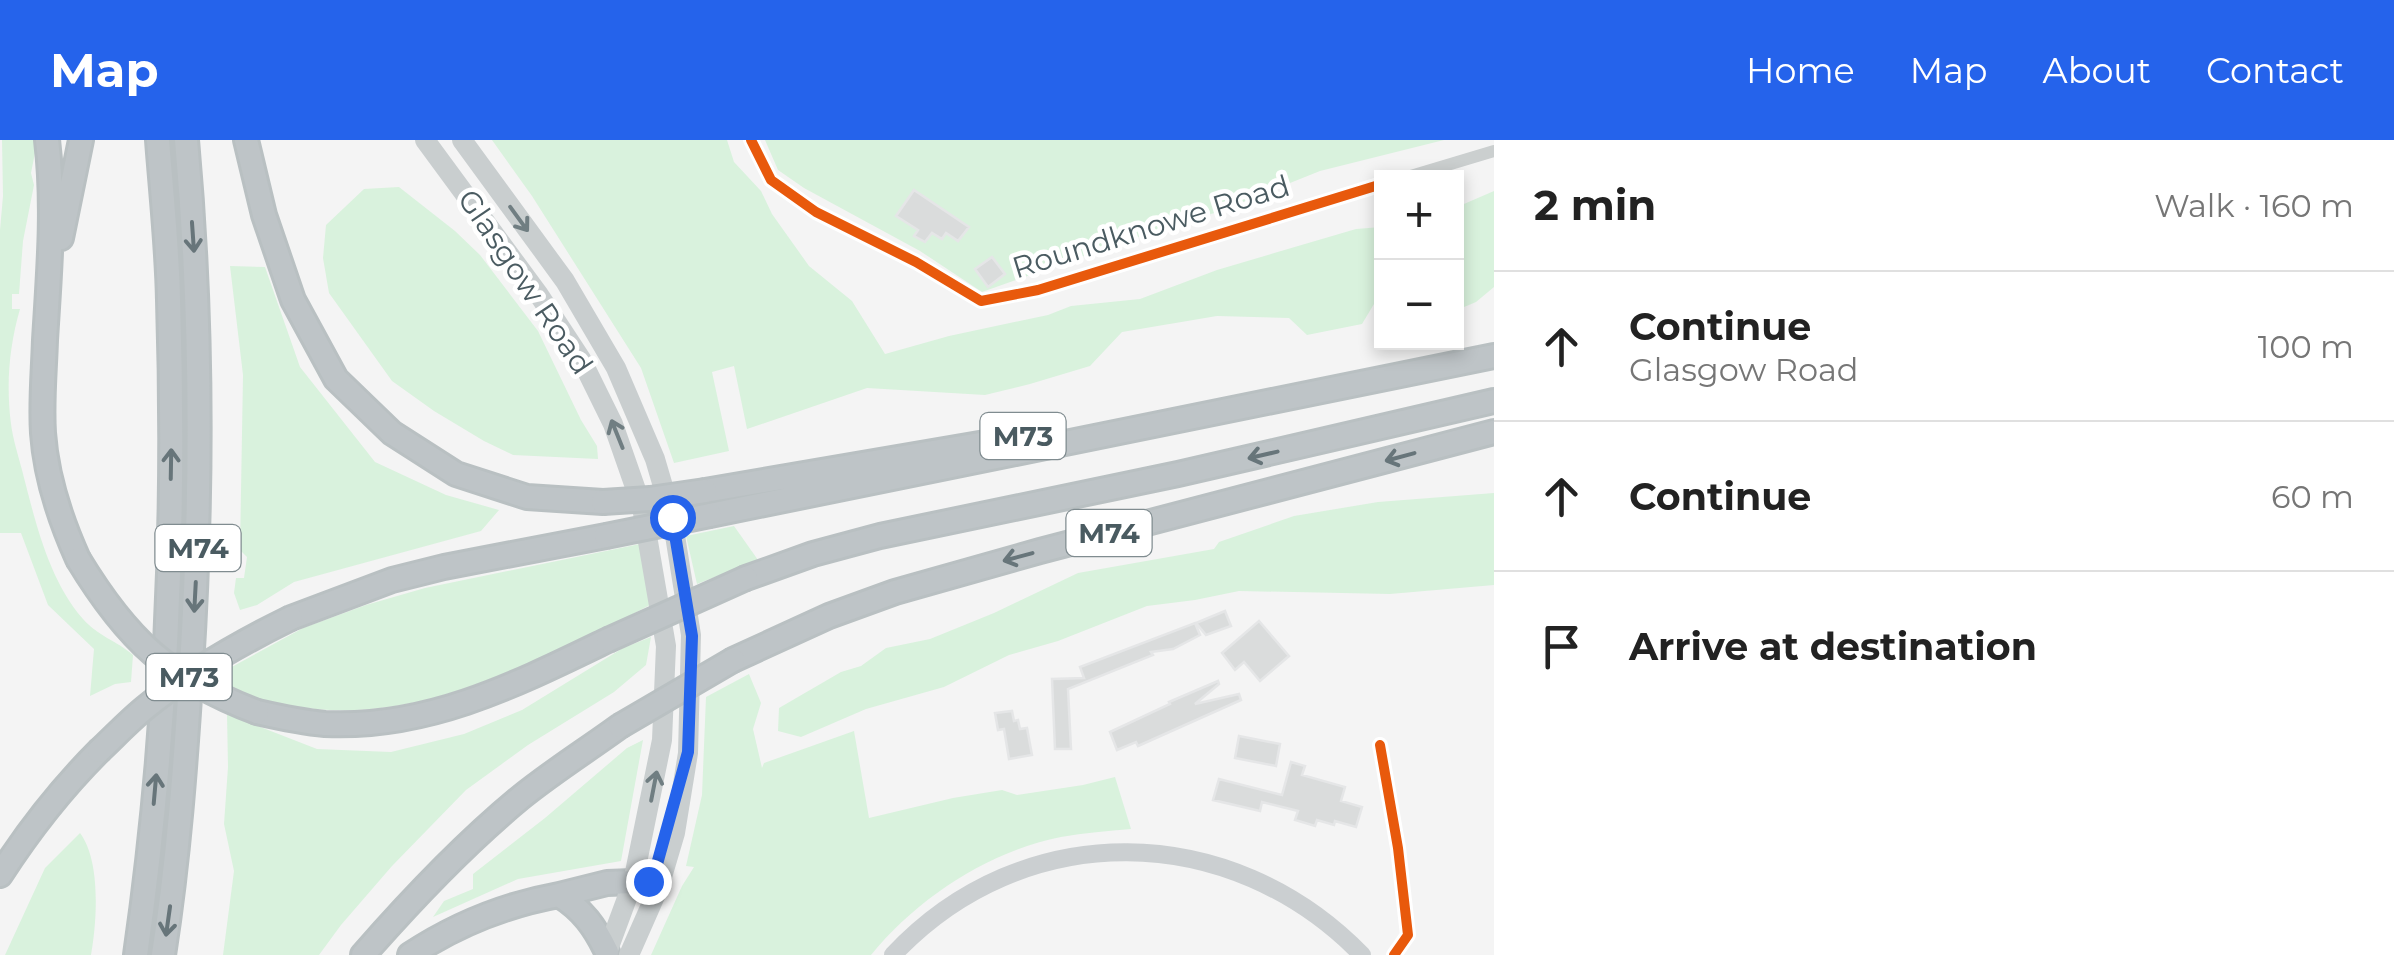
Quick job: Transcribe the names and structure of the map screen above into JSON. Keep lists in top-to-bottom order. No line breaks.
{"streets":{"highway":["M73","M74"],"main road":["Glasgow Road"],"street":["Roundknowe Road"]},"page":{"header":"Map","nav":["Home","Map","About","Contact"],"heading":["2 min","Walk · 160 m"],"map_buttons":["+","−"],"list":[["Continue","Glasgow Road","100 m"],["Continue","60 m"],"Arrive at destination"]}}
